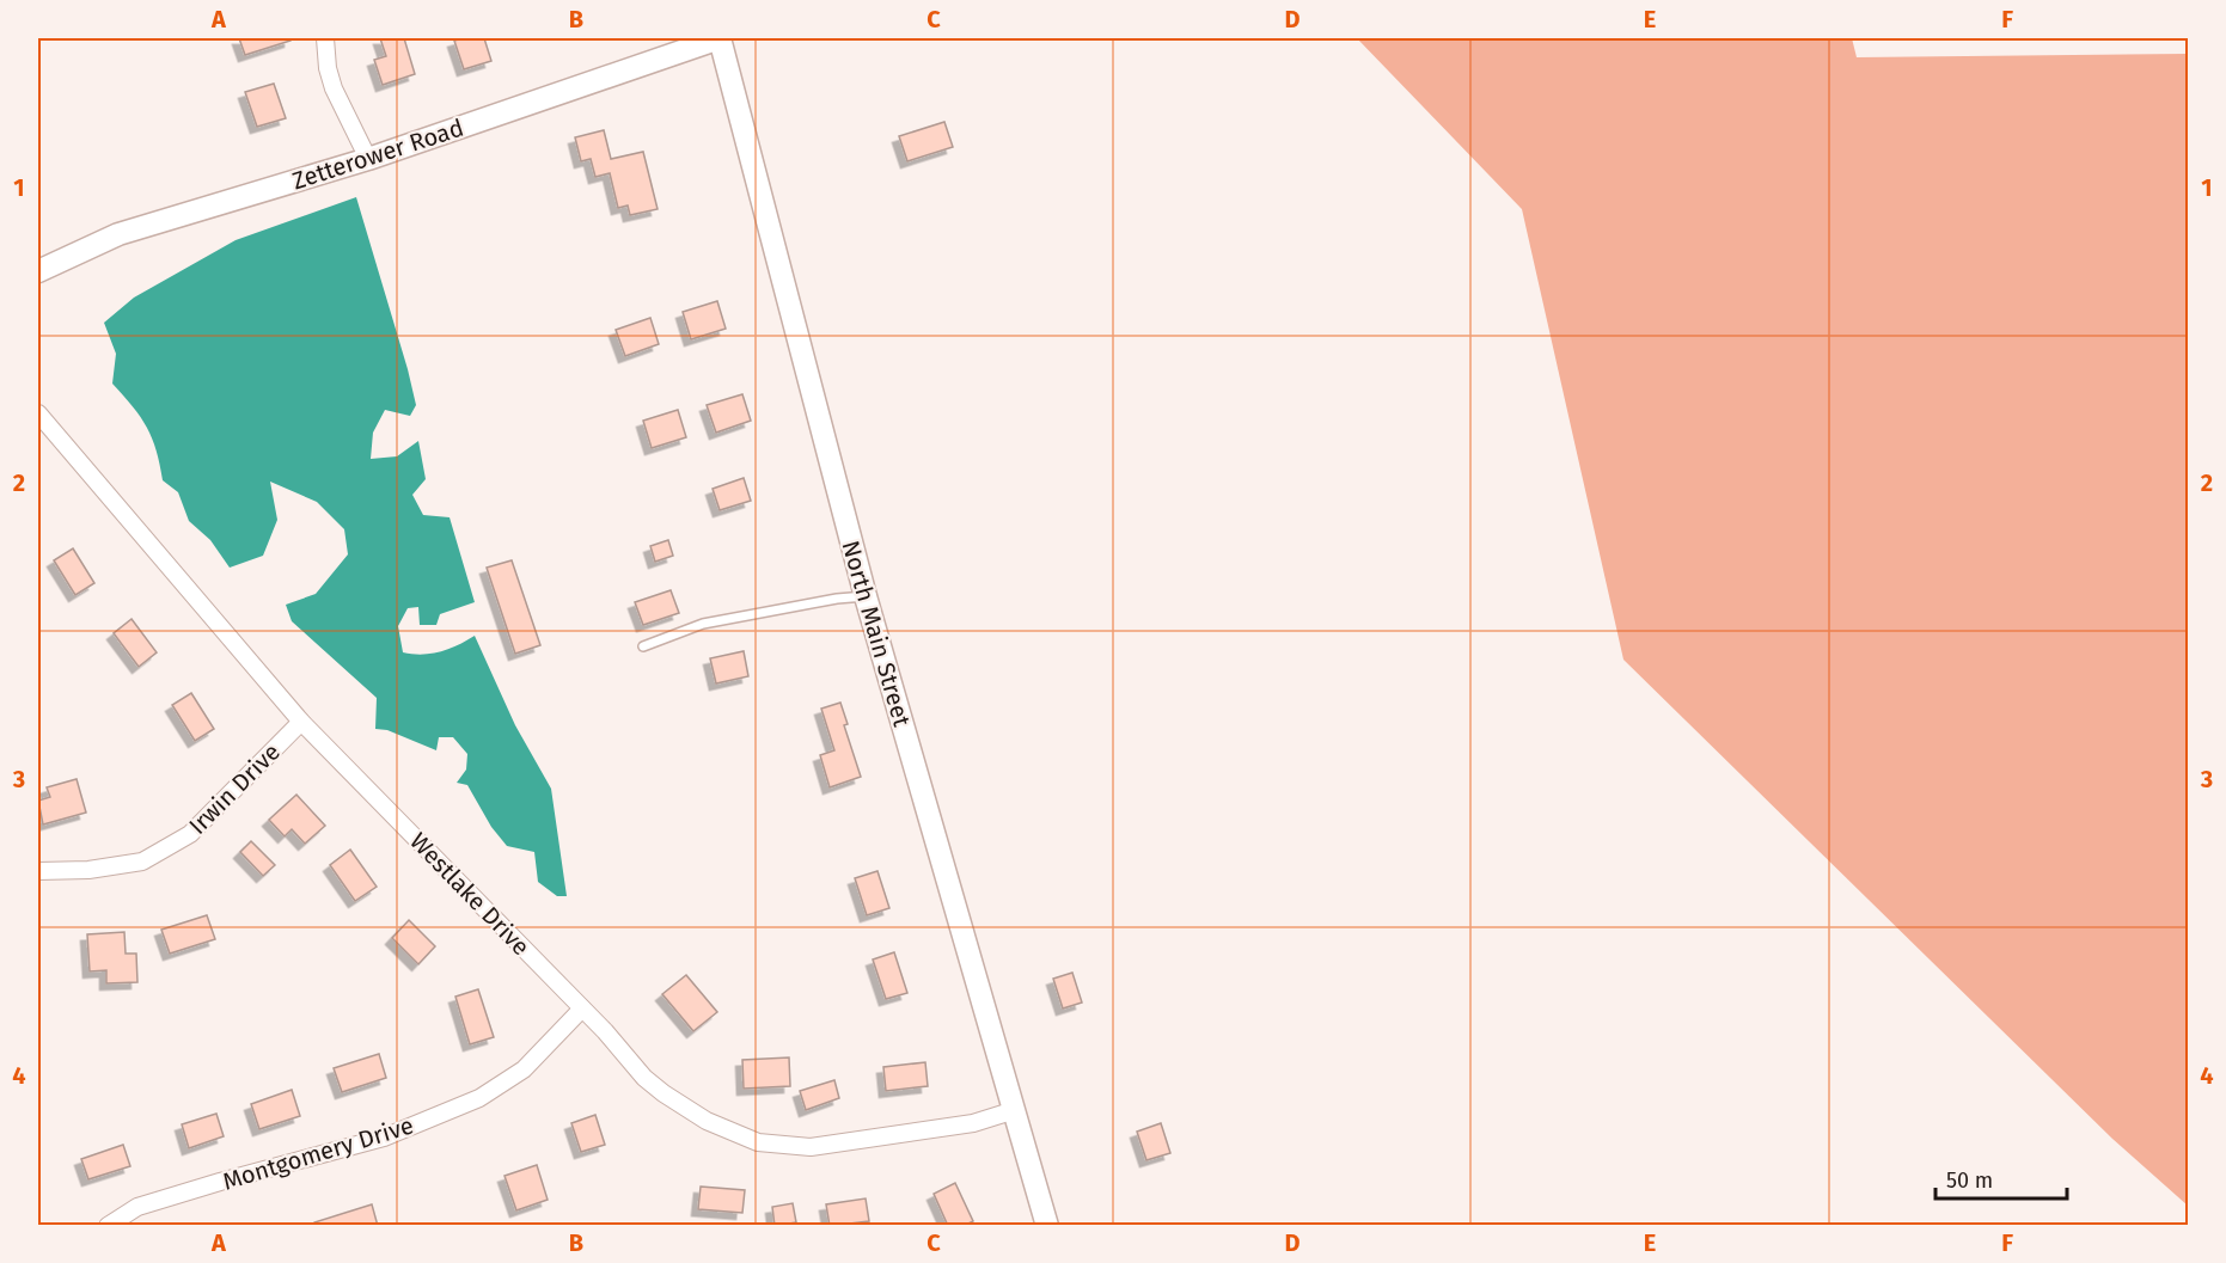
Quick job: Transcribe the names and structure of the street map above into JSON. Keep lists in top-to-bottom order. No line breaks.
{"streets":{"street":["Zetterower Road","North Main Street","Irwin Drive","Westlake Drive","Montgomery Drive"]},"crossings":[["Zetterower Road","North Main Street"],["North Main Street","Westlake Drive"],["Irwin Drive","Westlake Drive"],["Westlake Drive","Montgomery Drive"]],"scale_bar":"50 m","grid":{"columns":["A","B","C","D","E","F"],"rows":["1","2","3","4"]}}
